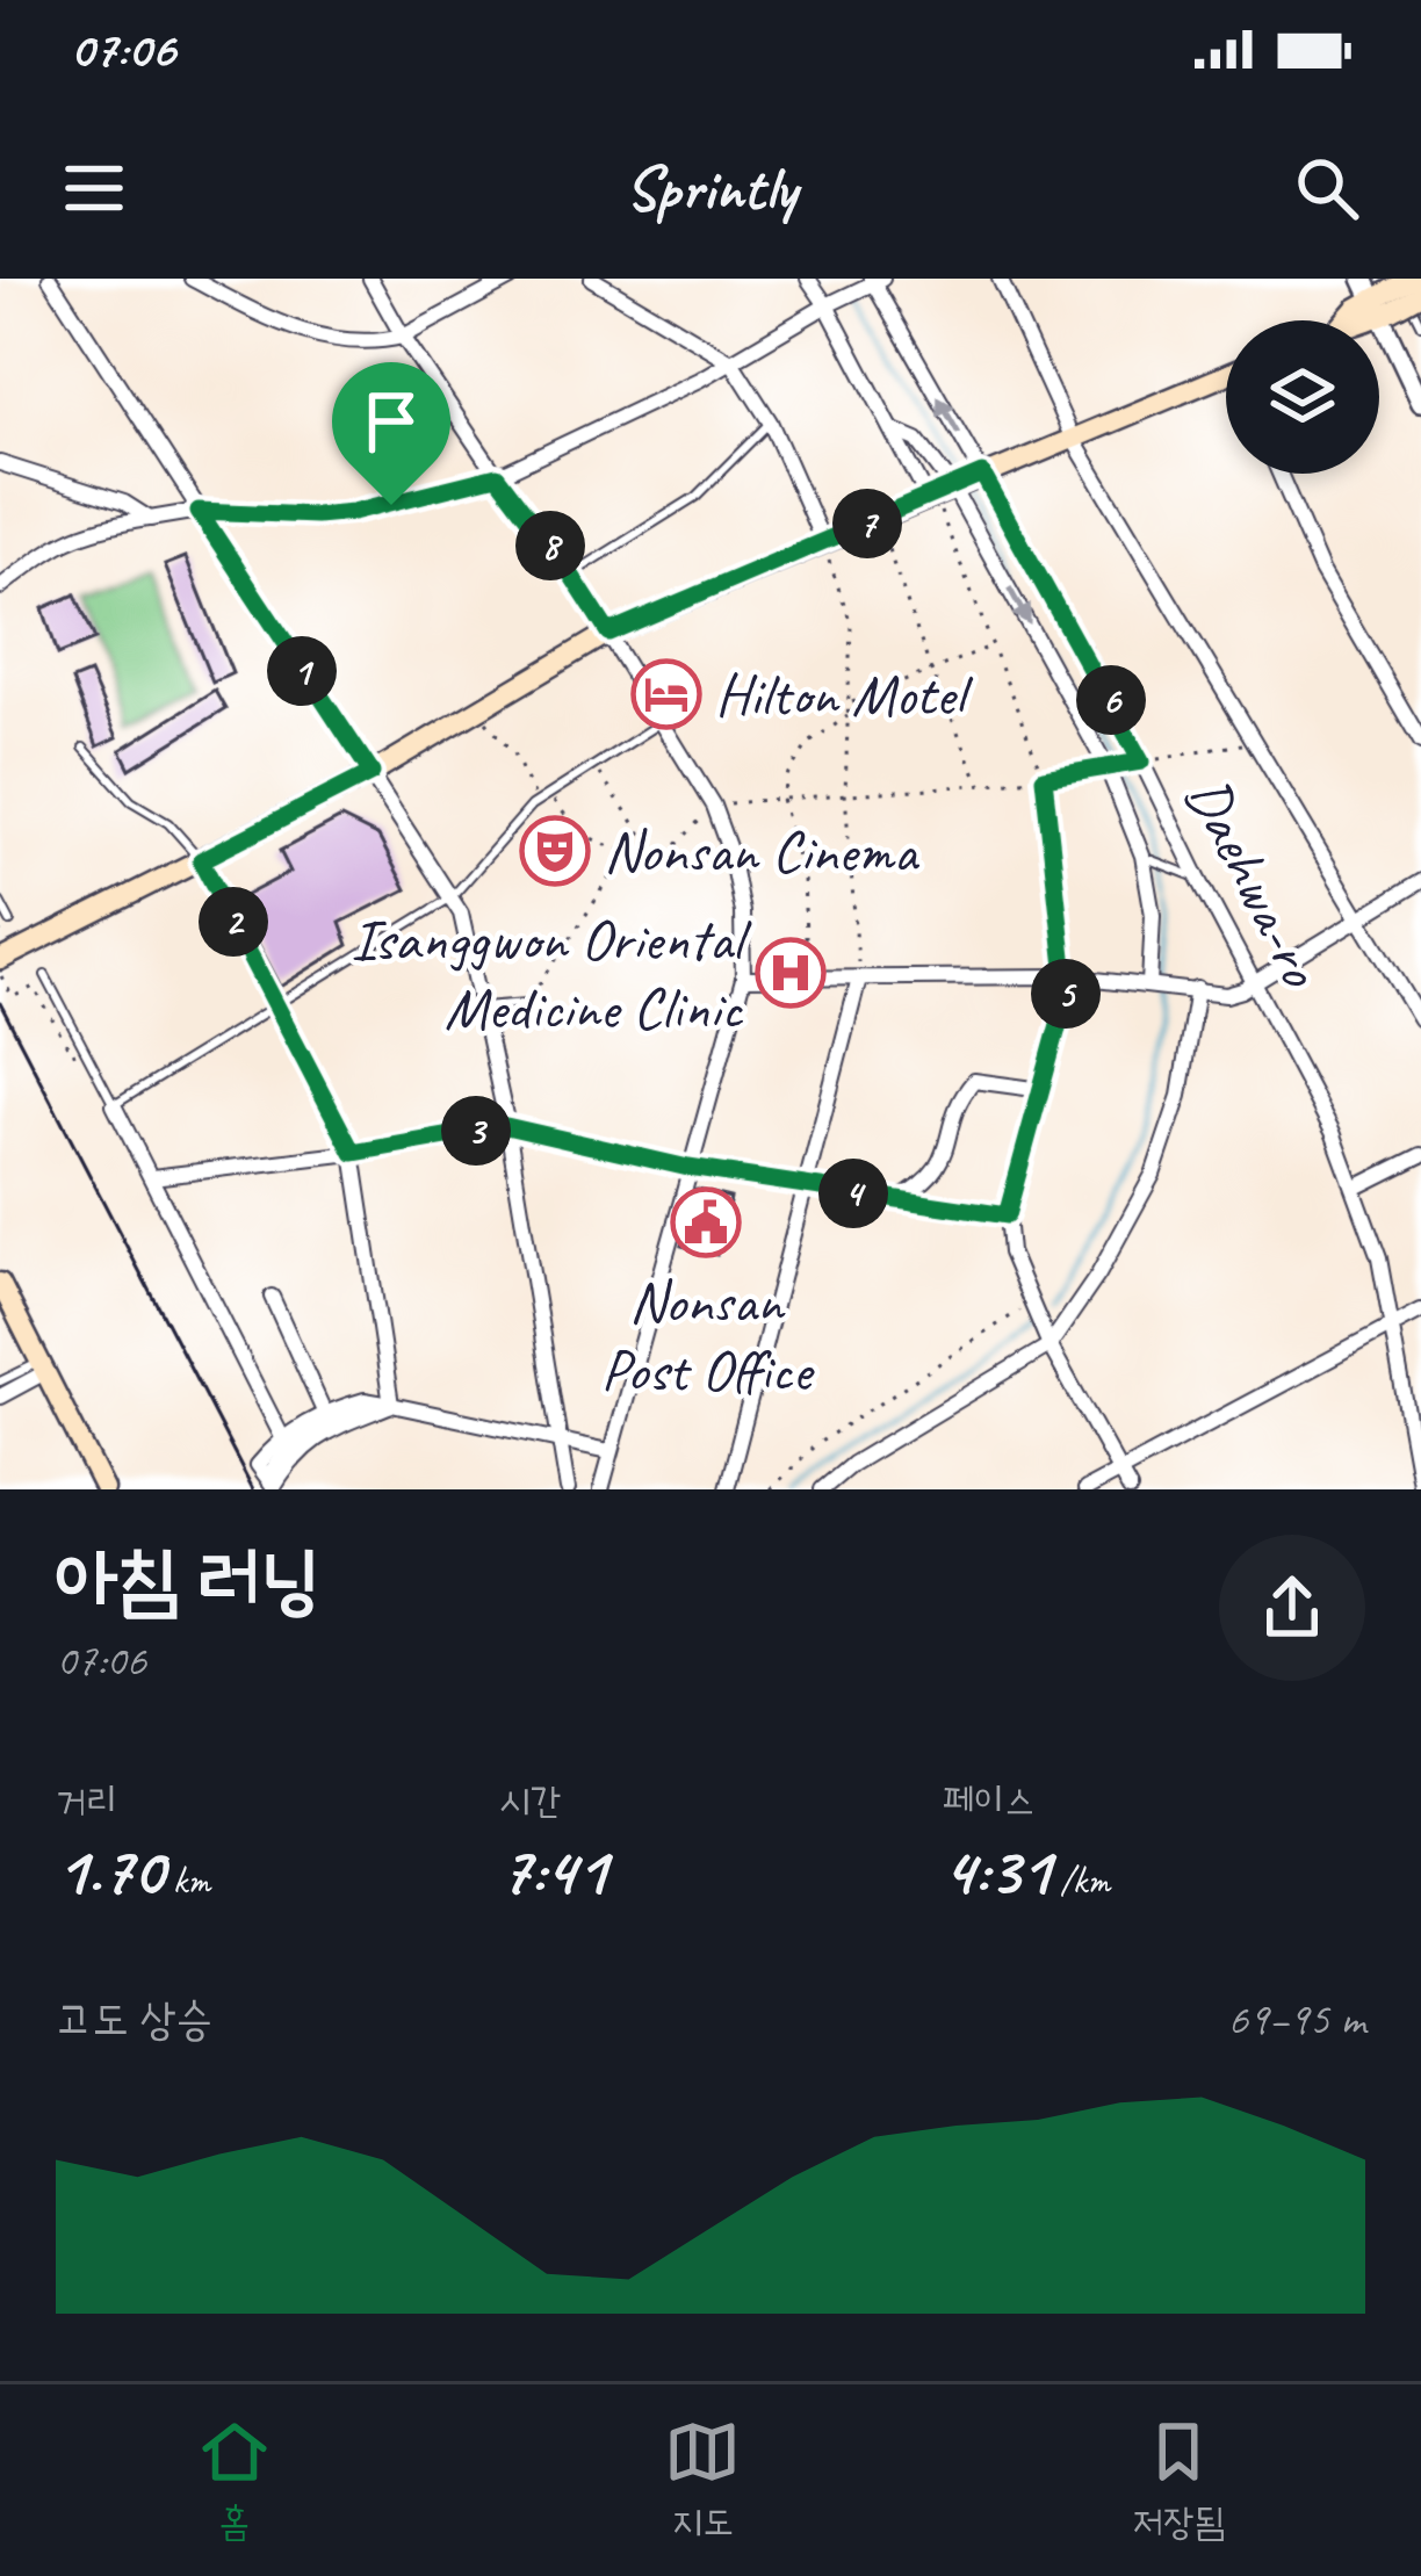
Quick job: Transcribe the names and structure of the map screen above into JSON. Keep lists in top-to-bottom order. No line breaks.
{"streets":{"street":["Daehwa-ro"]},"places":{"hotel":["Hilton Motel"],"theatre":["Nonsan Cinema"],"hospital":["Isanggwon Oriental Medicine Clinic"],"public building":["Nonsan Post Office"]},"page":{"status":"07:06","header":"Sprintly","pins":["7","8","1","6","2","5","3","4"],"heading":["아침 러닝","07:06"],"stats":[["거리","1.70 km"],["시간","7:41"],["페이스","4:31 /km"]],"chart":["고도 상승","69–95 m"],"tabs":["홈","지도","저장됨"]}}
